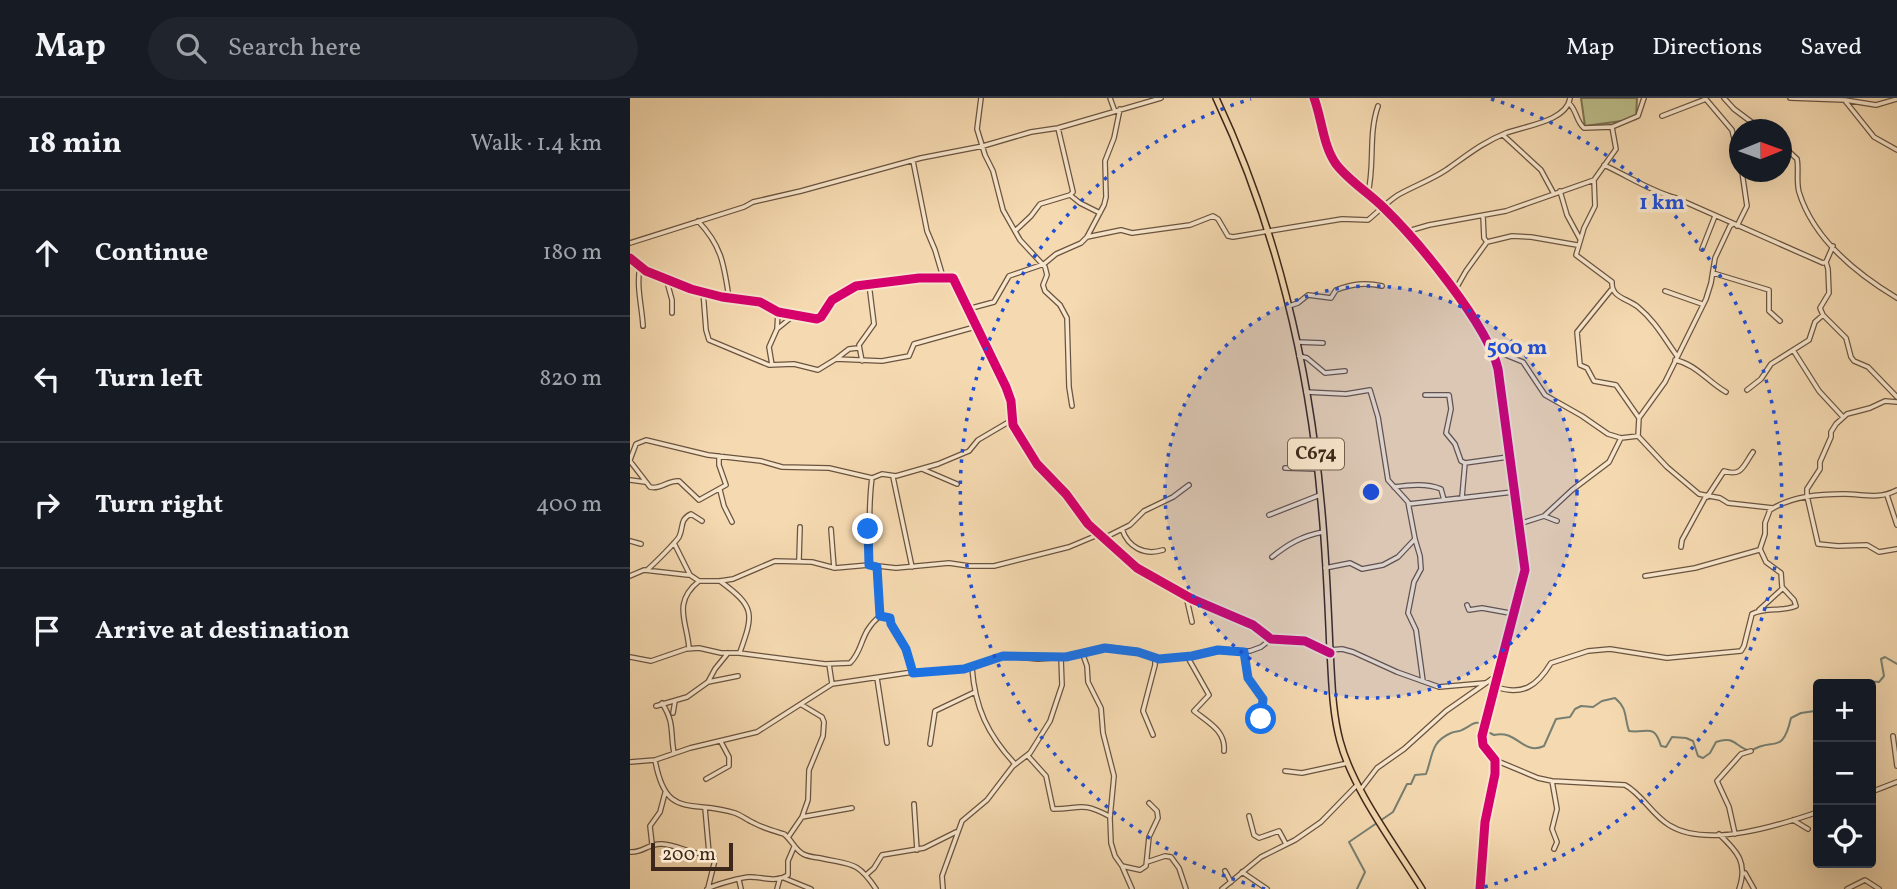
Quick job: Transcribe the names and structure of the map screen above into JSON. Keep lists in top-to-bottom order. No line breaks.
{"streets":{"main road":["C674"]},"scale_bar":"200 m","north":"right","page":{"header":"Map","search":"Search here","nav":["Map","Directions","Saved"],"heading":["18 min","Walk · 1.4 km"],"list":[["Continue","180 m"],["Turn left","820 m"],["Turn right","400 m"],"Arrive at destination"],"map_buttons":["+","−"],"scale":"200 m"},"rings":["1 km","500 m"]}
